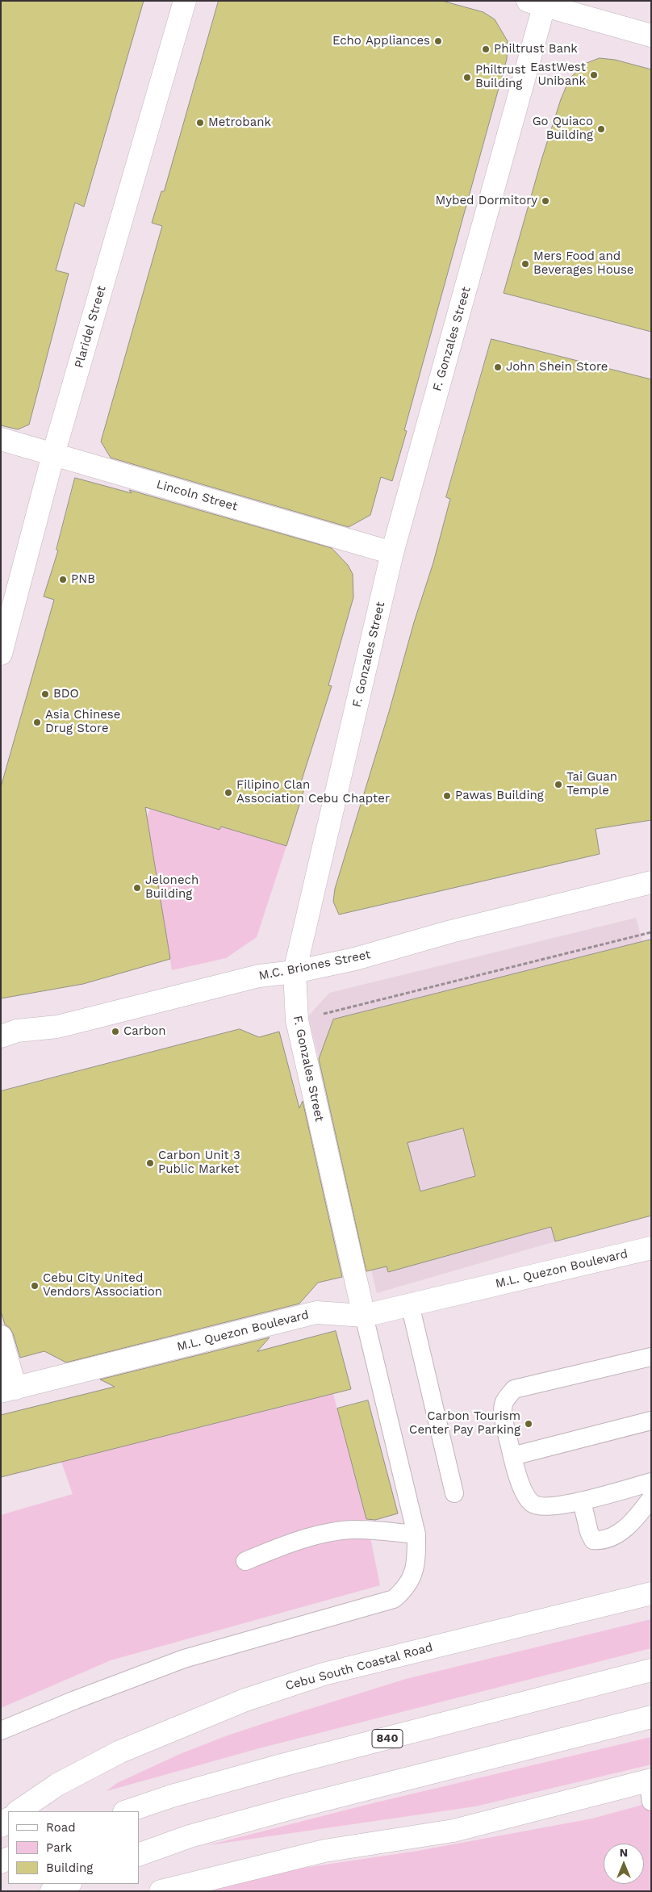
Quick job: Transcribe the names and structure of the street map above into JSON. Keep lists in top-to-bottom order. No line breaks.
{"streets":{"main road":["Plaridel Street","F. Gonzales Street","Lincoln Street","M.C. Briones Street","M.L. Quezon Boulevard","Cebu South Coastal Road","840"]},"crossings":[["Plaridel Street","Lincoln Street"],["F. Gonzales Street","Lincoln Street"],["F. Gonzales Street","M.C. Briones Street"],["F. Gonzales Street","M.L. Quezon Boulevard"]],"places":["Echo Appliances","Philtrust Bank","EastWest Unibank","Philtrust Building","Metrobank","Go Quiaco Building","Mybed Dormitory","Mers Food and Beverages House","John Shein Store","PNB","BDO","Asia Chinese Drug Store","Tai Guan Temple","Filipino Clan Association Cebu Chapter","Pawas Building","Jelonech Building","Carbon","Carbon Unit 3 Public Market","Cebu City United Vendors Association","Carbon Tourism Center Pay Parking"],"legend":["Road","Park","Building"],"north":"top"}
